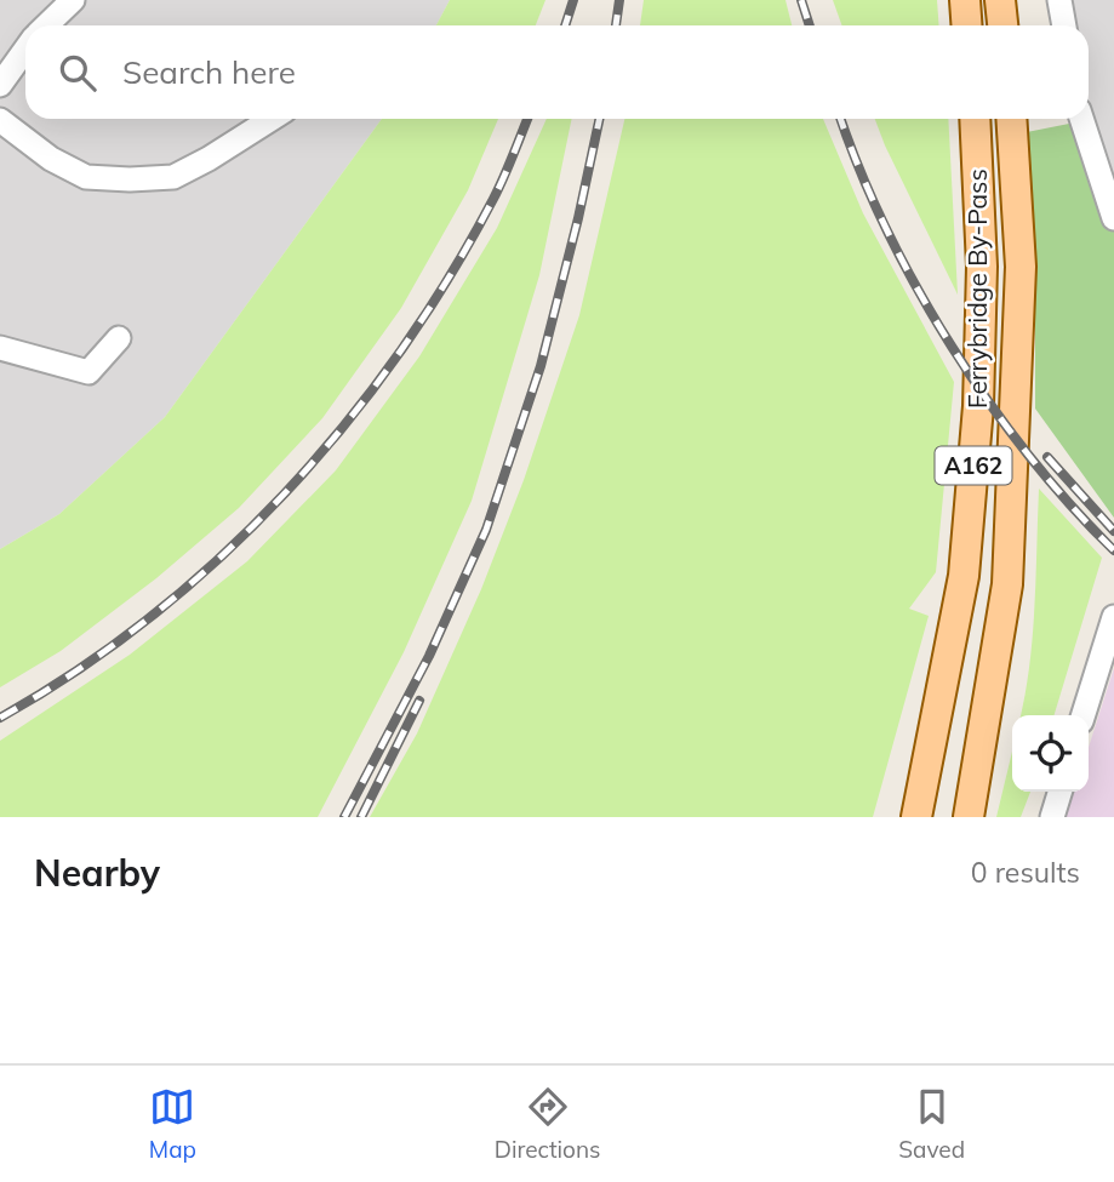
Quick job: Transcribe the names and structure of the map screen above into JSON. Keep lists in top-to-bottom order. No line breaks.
{"streets":{"main road":["Ferrybridge By-Pass","A162"]},"page":{"search":"Search here","heading":["Nearby","0 results"],"nav":["Map","Directions","Saved"]}}
